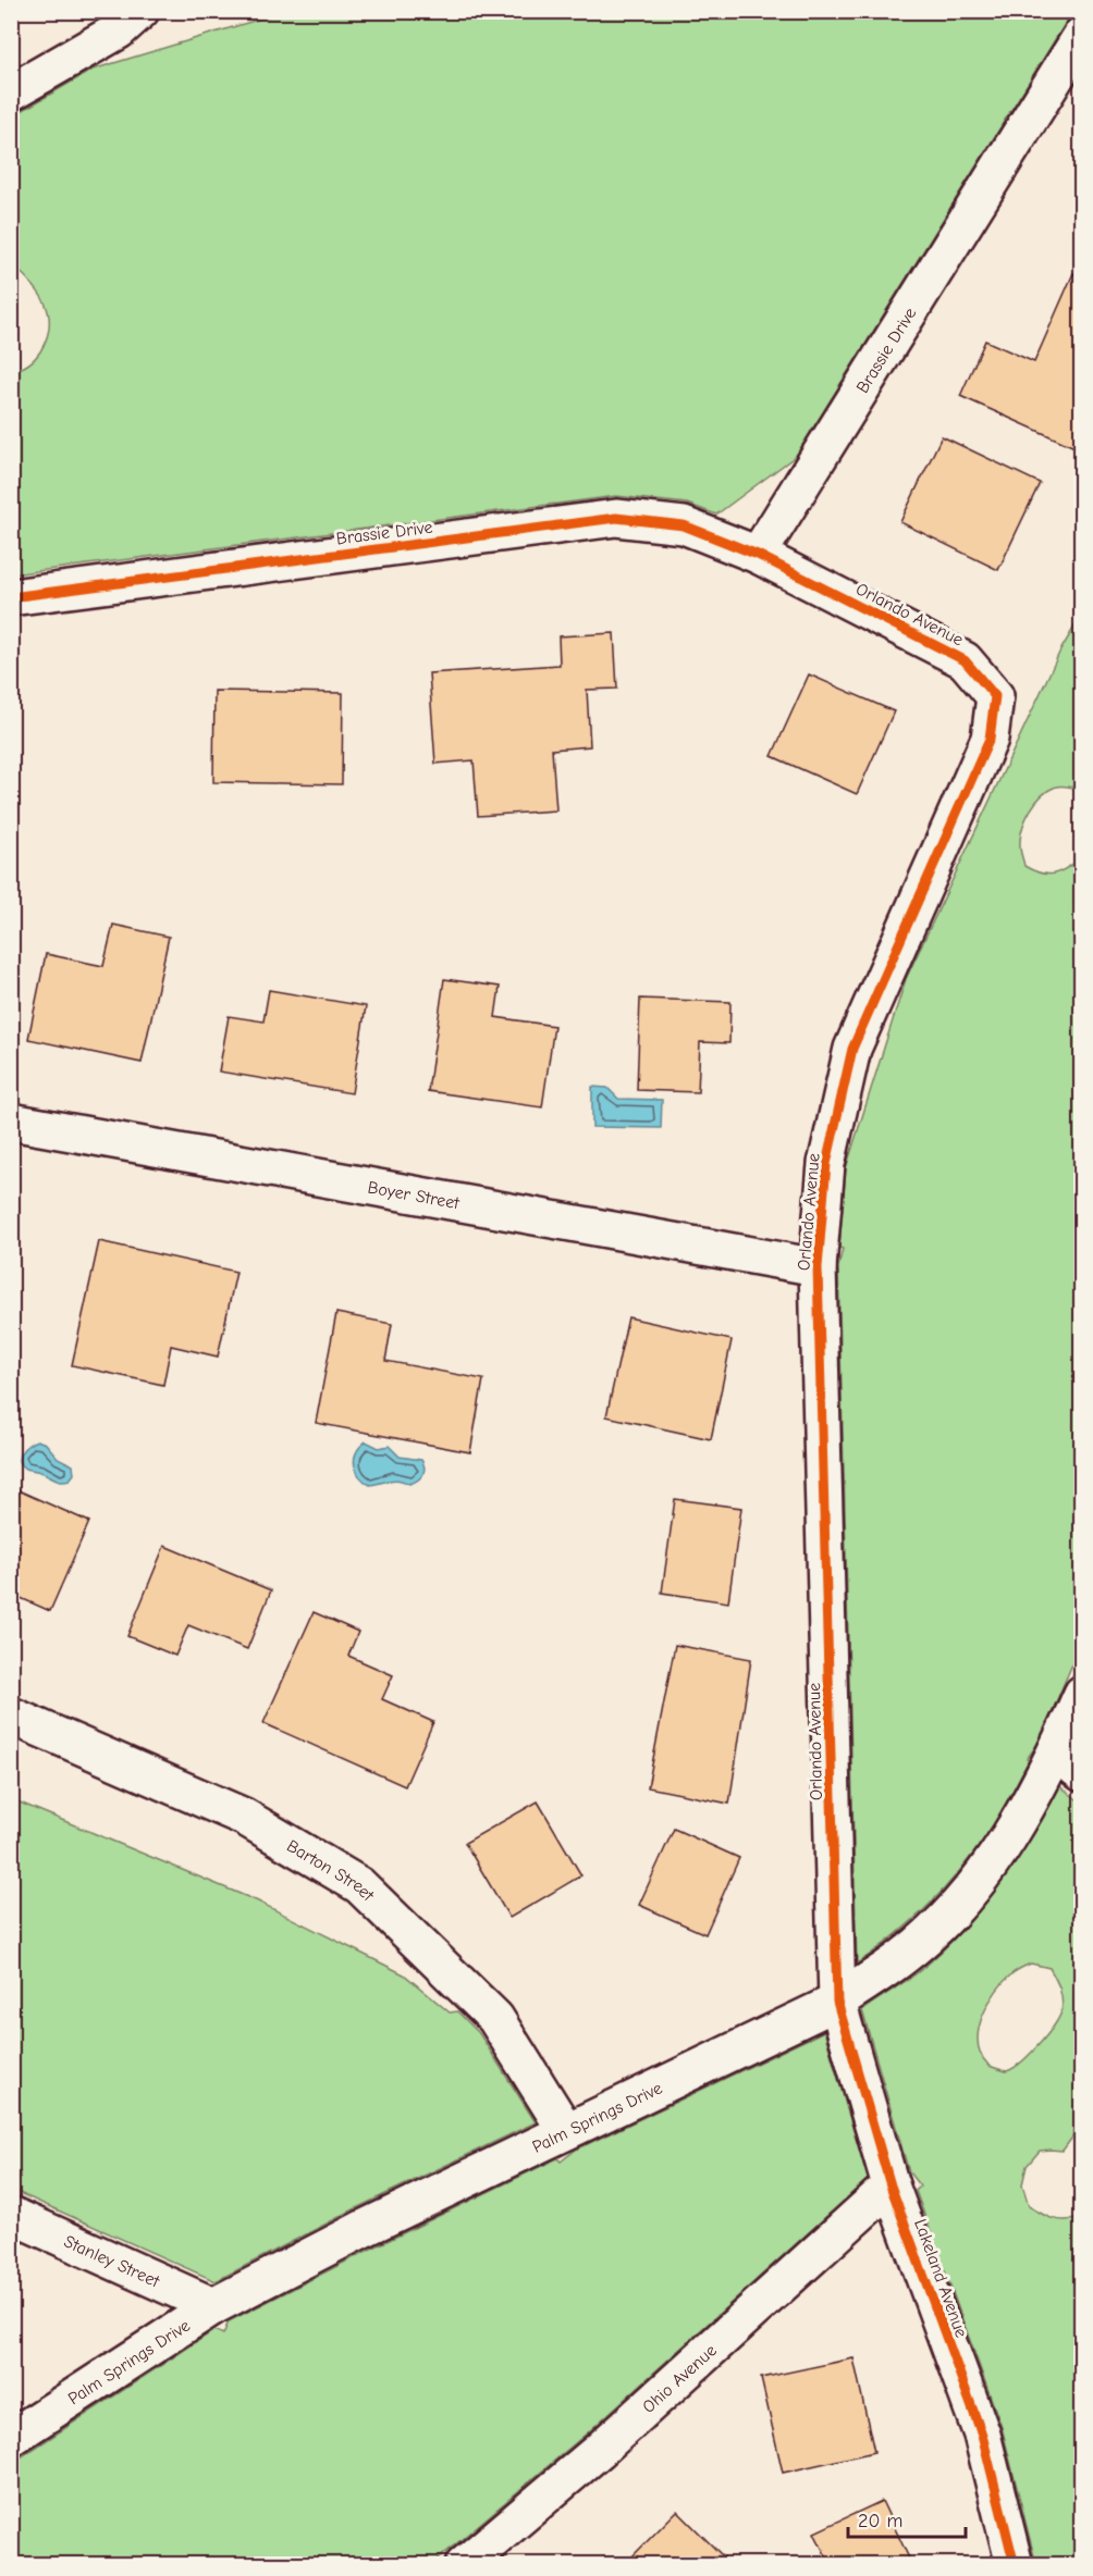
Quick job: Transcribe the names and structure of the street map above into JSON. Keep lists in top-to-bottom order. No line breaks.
{"streets":{"street":["Brassie Drive","Orlando Avenue","Boyer Street","Barton Street","Palm Springs Drive","Stanley Street","Lakeland Avenue","Ohio Avenue"]},"crossings":[["Brassie Drive","Orlando Avenue"],["Orlando Avenue","Boyer Street"],["Orlando Avenue","Palm Springs Drive"],["Orlando Avenue","Lakeland Avenue"],["Barton Street","Palm Springs Drive"],["Palm Springs Drive","Stanley Street"],["Palm Springs Drive","Lakeland Avenue"],["Lakeland Avenue","Ohio Avenue"]],"scale_bar":"20 m"}
